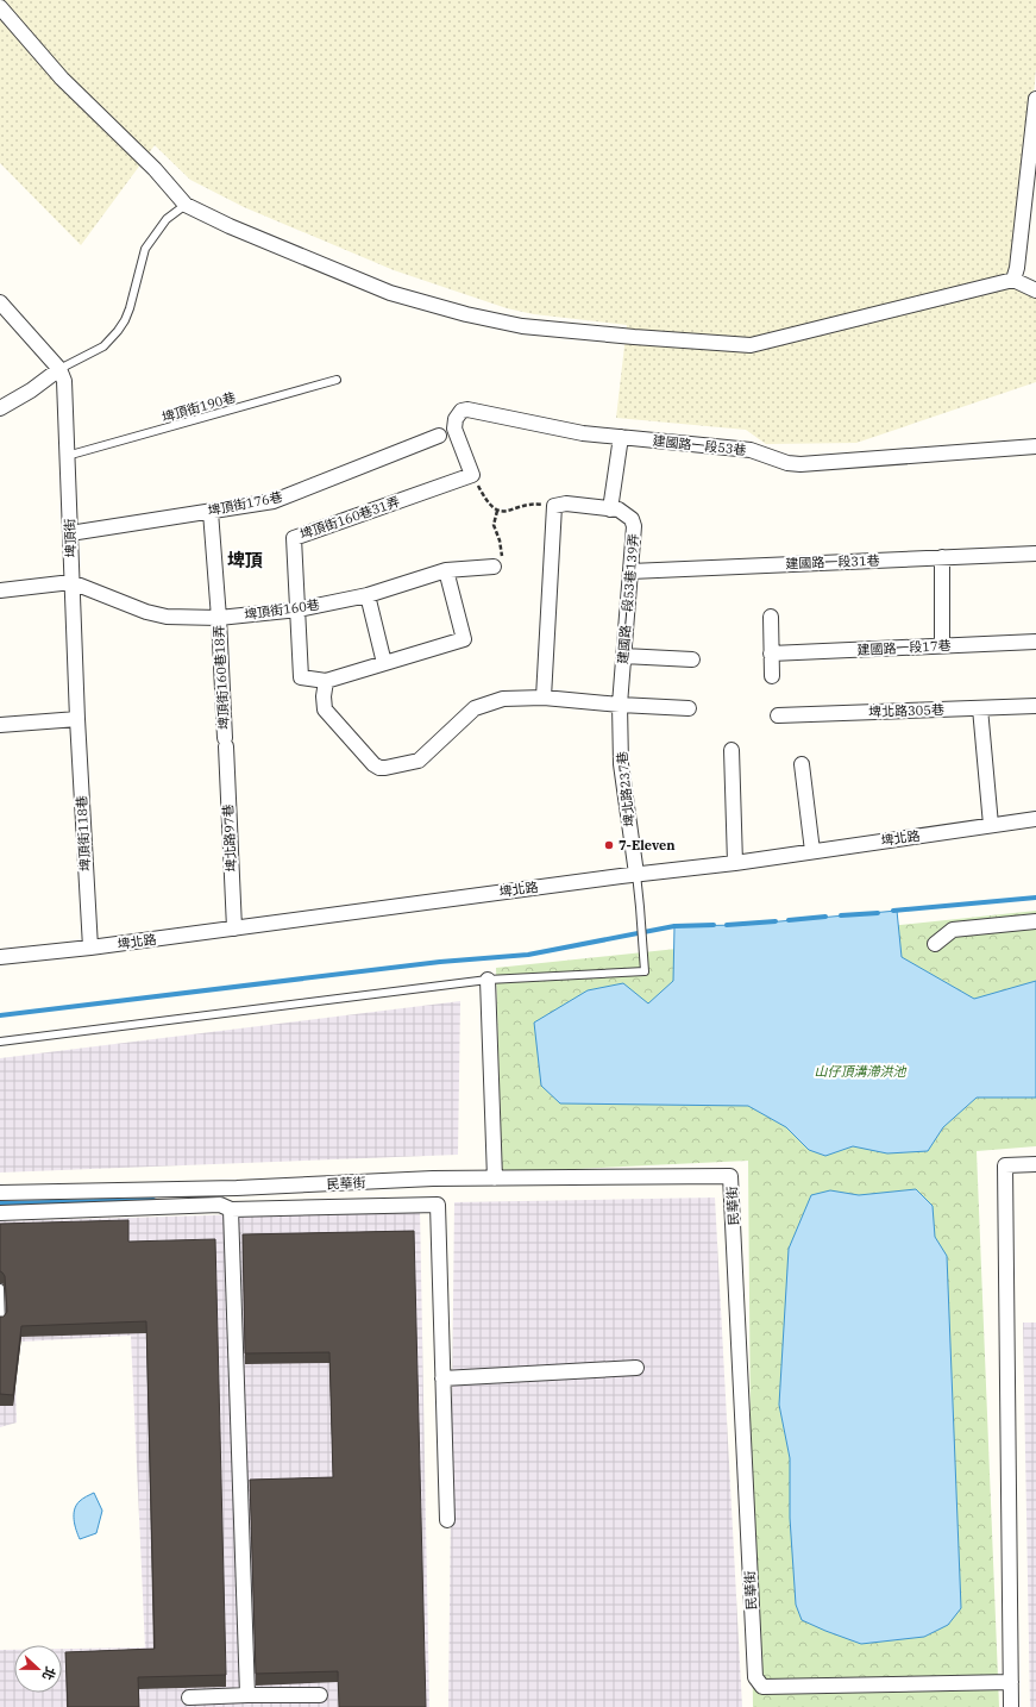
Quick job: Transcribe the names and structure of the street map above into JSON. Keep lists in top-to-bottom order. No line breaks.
{"streets":{"street":["建國路一段53巷","埤頂街176巷","埤頂街160巷31弄","埤頂街","建國路一段31巷","建國路一段53巷139弄","埤頂街160巷","建國路一段17巷","埤頂街160巷18弄","埤北路305巷","埤北路237巷","埤頂街118巷","埤北路97巷","埤北路","民華街"],"lane":["埤頂街190巷"]},"crossings":[["埤頂街190巷","埤頂街"],["建國路一段53巷","埤頂街160巷31弄"],["埤頂街176巷","埤頂街"],["埤頂街176巷","埤頂街160巷18弄"],["埤頂街160巷31弄","埤頂街160巷"],["埤頂街","埤頂街160巷"],["埤頂街","埤頂街118巷"],["建國路一段31巷","建國路一段53巷139弄"],["建國路一段53巷139弄","埤北路237巷"],["埤頂街160巷","埤頂街160巷18弄"],["埤頂街160巷18弄","埤北路97巷"],["埤北路237巷","埤北路"],["埤頂街118巷","埤北路"],["埤北路97巷","埤北路"]],"districts":["埤頂"],"parks":["山仔頂溝滯洪池"],"places":["7-Eleven"],"north":"right"}
